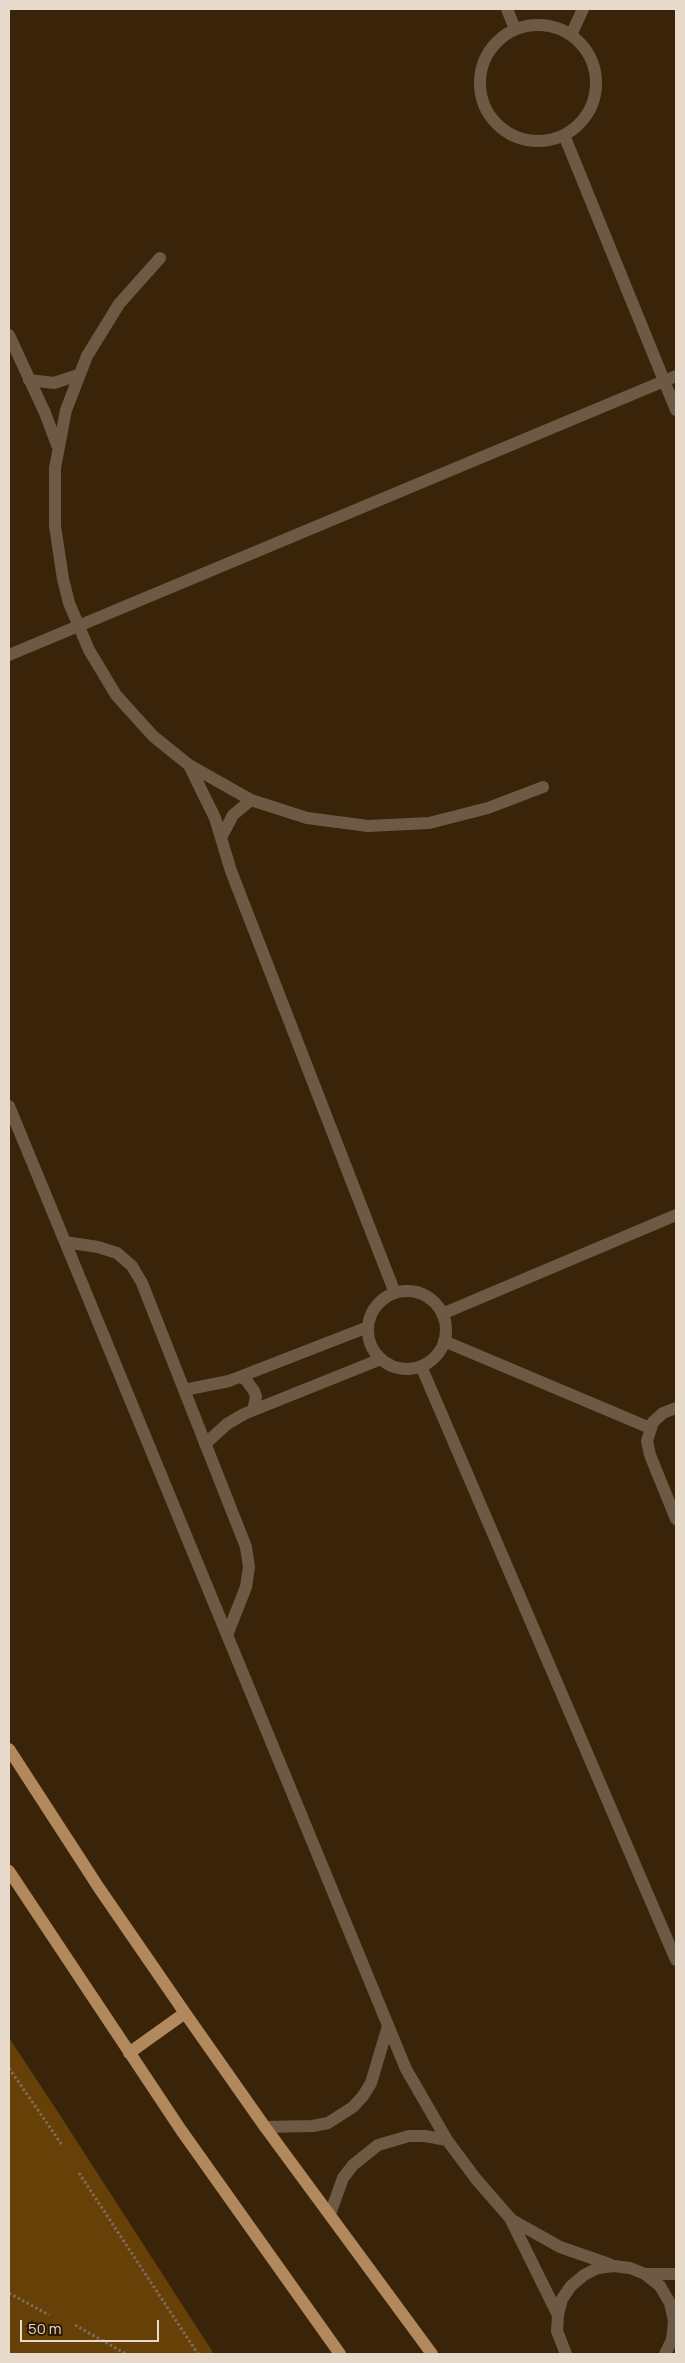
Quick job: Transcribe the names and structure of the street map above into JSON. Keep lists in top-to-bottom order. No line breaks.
{"scale_bar":"50 m"}
